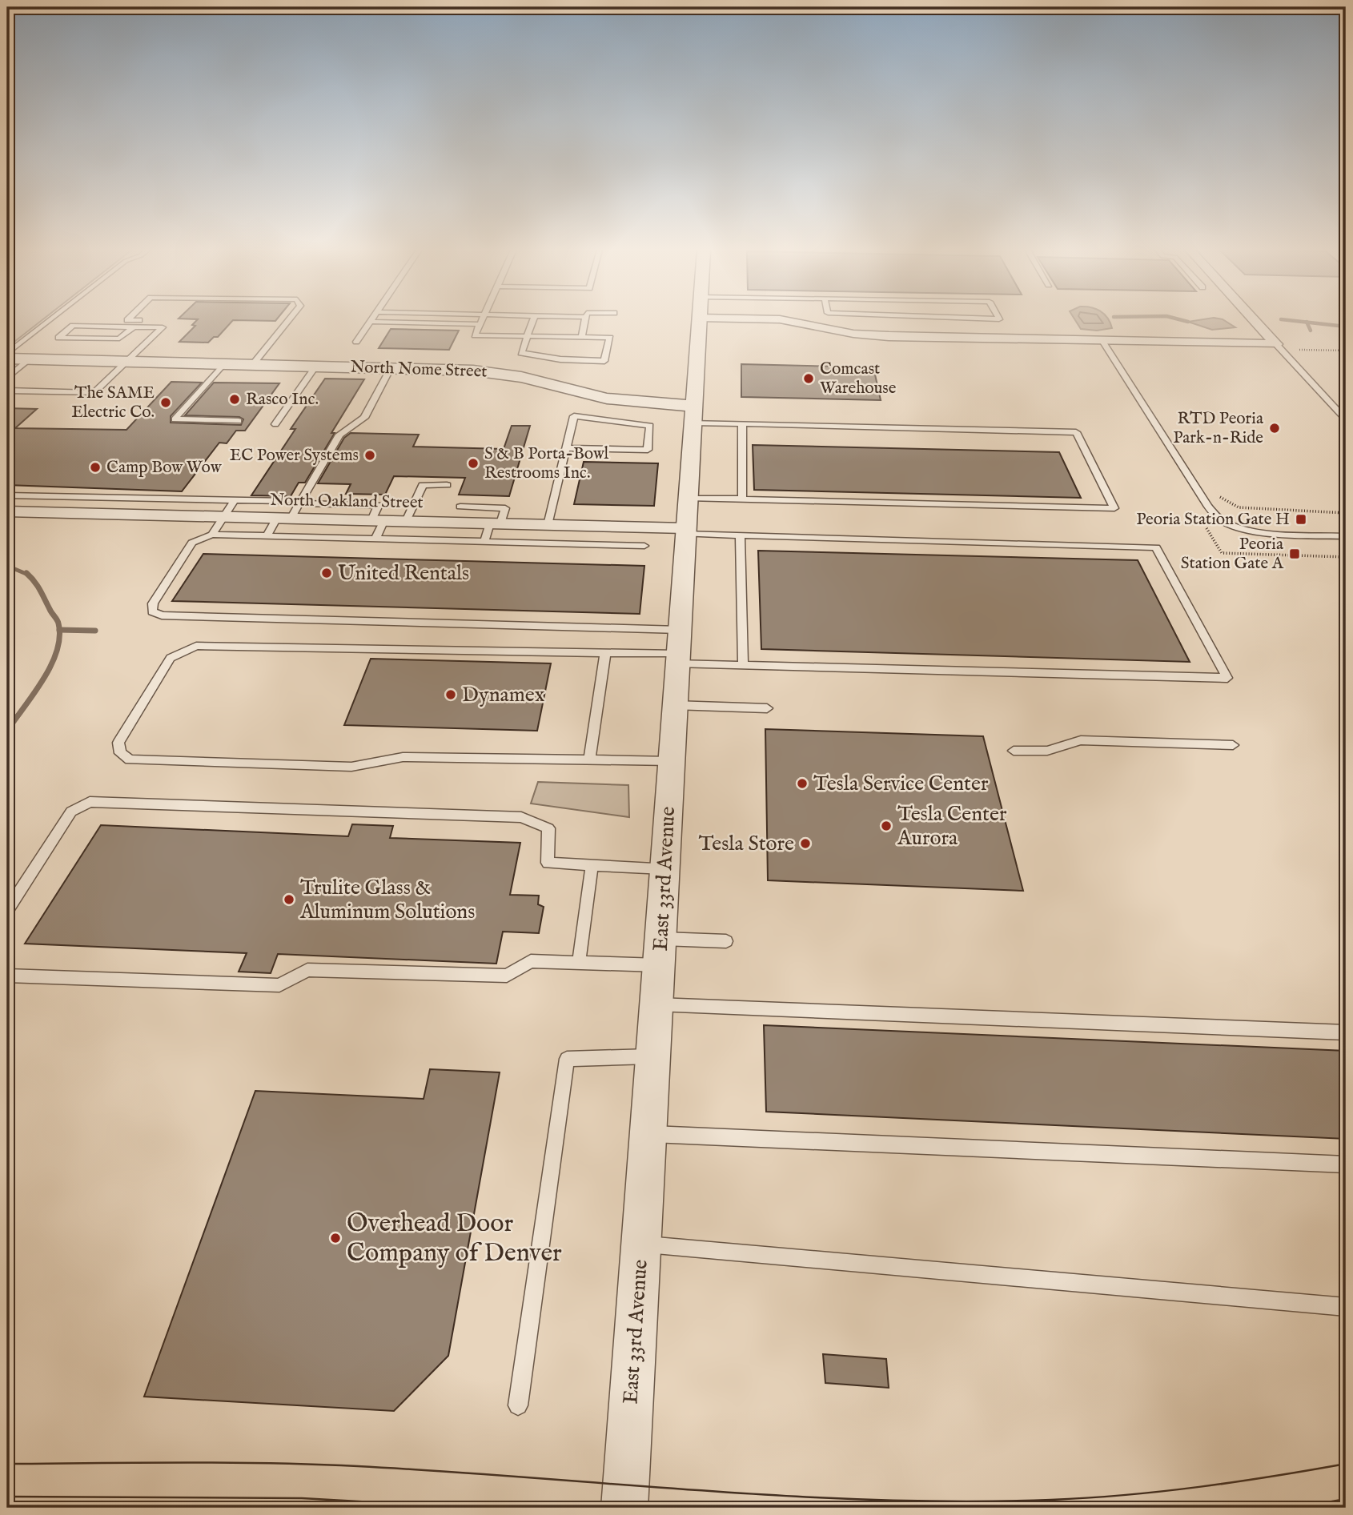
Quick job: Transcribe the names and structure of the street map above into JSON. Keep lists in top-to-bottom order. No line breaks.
{"streets":{"street":["North Nome Street","North Oakland Street","East 33rd Avenue"]},"crossings":[["North Nome Street","East 33rd Avenue"],["North Oakland Street","East 33rd Avenue"]],"places":{"other":["Comcast Warehouse","Rasco Inc.","The SAME Electric Co.","RTD Peoria Park-n-Ride","EC Power Systems","S & B Porta-Bowl Restrooms Inc.","Camp Bow Wow","United Rentals","Dynamex","Tesla Service Center","Tesla Center Aurora","Tesla Store","Trulite Glass & Aluminum Solutions","Overhead Door Company of Denver"],"transit":["Peoria Station Gate H","Peoria Station Gate A"]}}
